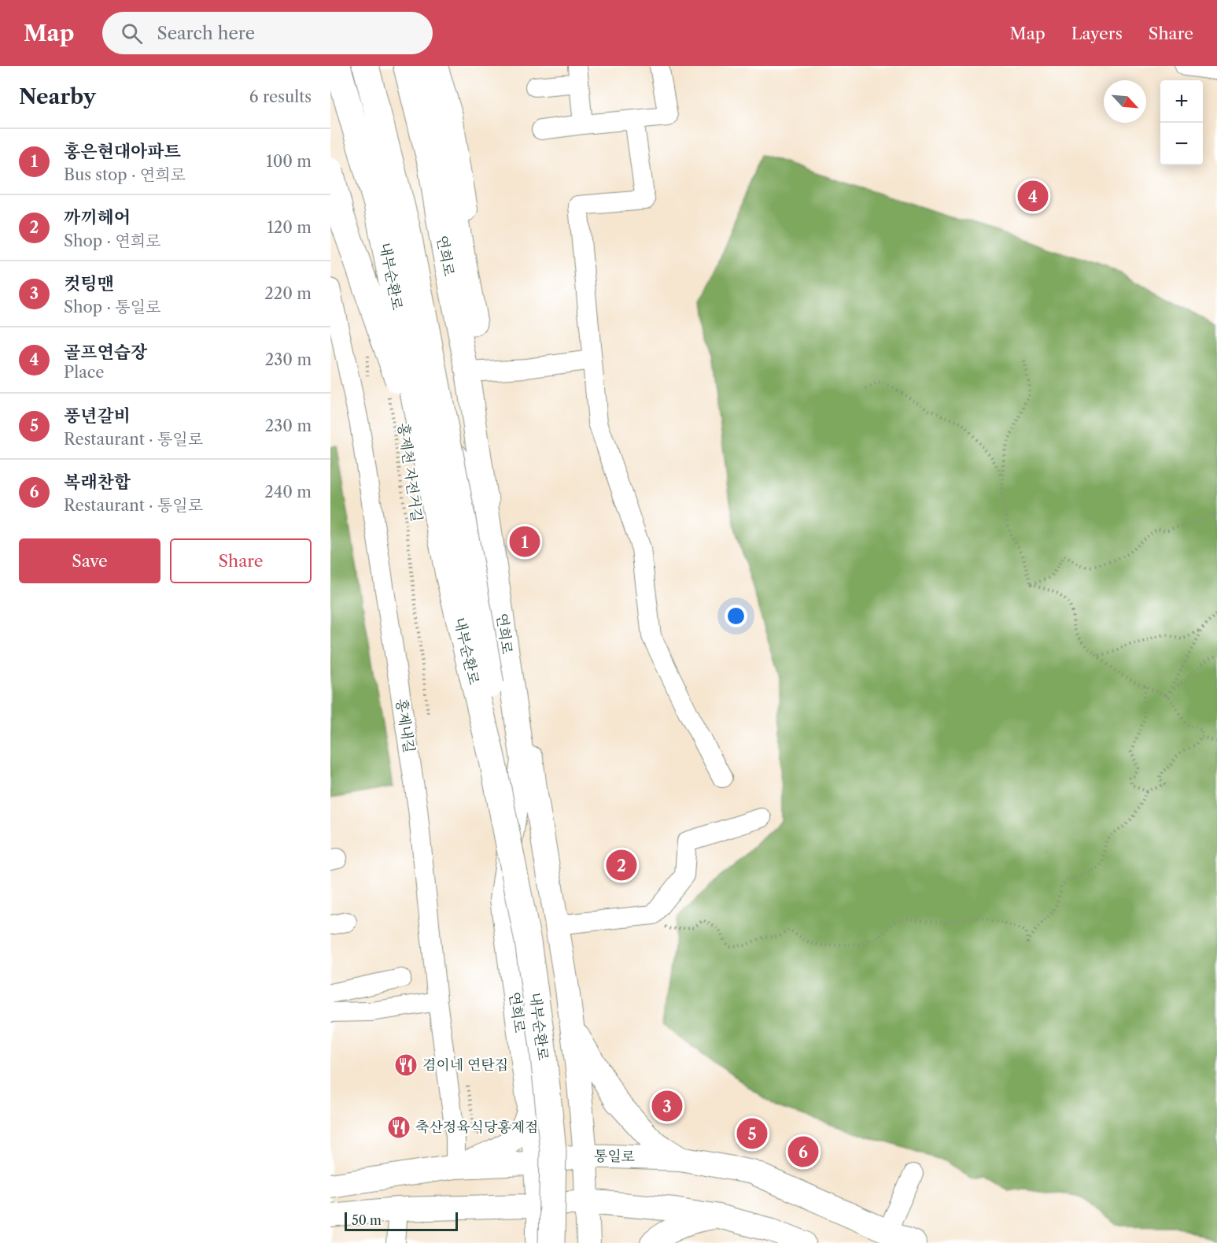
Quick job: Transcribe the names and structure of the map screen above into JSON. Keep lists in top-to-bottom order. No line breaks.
{"streets":{"highway":["내부순환로"],"main road":["연희로","통일로"],"street":["홍제내길"],"path":["홍제천 자전거길"]},"crossings":[["연희로","통일로"],["홍제내길","통일로"]],"places":{"restaurant":["겸이네 연탄집","축산정육식당홍제점"]},"scale_bar":"50 m","north":"bottom right","page":{"header":"Map","search":"Search here","nav":["Map","Layers","Share"],"heading":["Nearby","6 results"],"map_buttons":["+","−"],"list":[{"mark":"1","name":"홍은현대아파트","note":"Bus stop · 연희로","value":"100 m"},{"mark":"2","name":"까끼헤어","note":"Shop · 연희로","value":"120 m"},{"mark":"3","name":"컷팅맨","note":"Shop · 통일로","value":"220 m"},{"mark":"4","name":"골프연습장","note":"Place","value":"230 m"},{"mark":"5","name":"풍년갈비","note":"Restaurant · 통일로","value":"230 m"},{"mark":"6","name":"복래찬합","note":"Restaurant · 통일로","value":"240 m"}],"pins":["4","1","2","3","5","6"],"buttons":["Save","Share"],"scale":"50 m"}}
